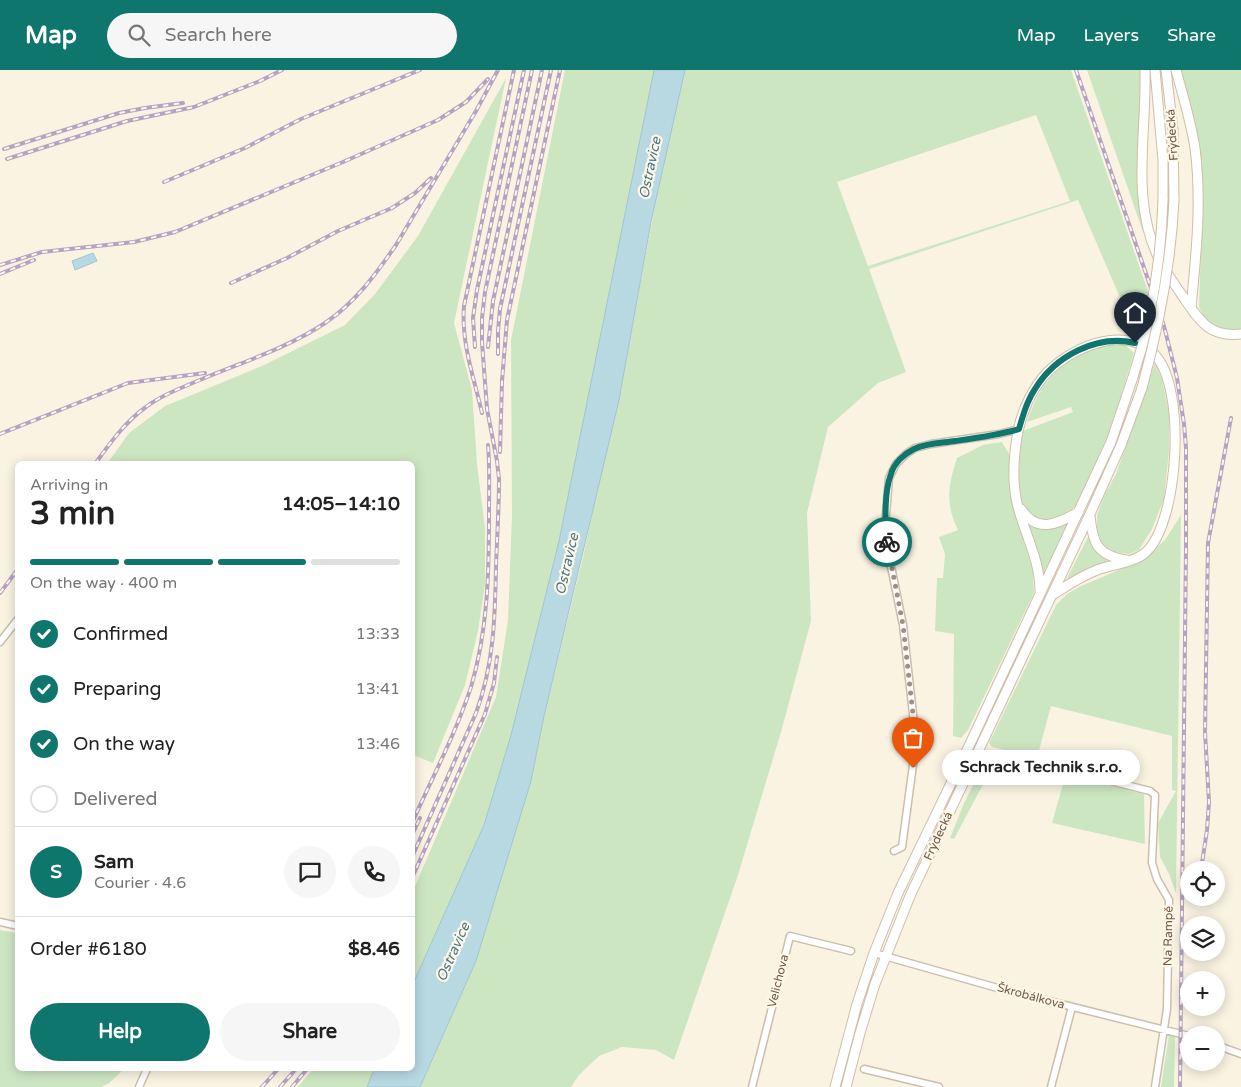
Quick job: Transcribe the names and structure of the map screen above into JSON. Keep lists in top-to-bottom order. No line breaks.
{"streets":{"main road":["Frýdecká"],"street":["Na Rampě","Velichova","Škrobálkova"]},"crossings":[["Frýdecká","Škrobálkova"],["Na Rampě","Škrobálkova"]],"water":["Ostravice"],"places":["Schrack Technik s.r.o."],"page":{"header":"Map","search":"Search here","nav":["Map","Layers","Share"],"heading":["3 min","Arriving in","14:05–14:10"],"panel":["Sam","Courier · 4.6","Order #6180","$8.46"],"bar":"On the way · 400 m","list":[["Confirmed","13:33"],["Preparing","13:41"],["On the way","13:46"],"Delivered"],"bubble":"Schrack Technik s.r.o.","round":"S","map_buttons":["+","−"],"buttons":["Help","Share"]}}
